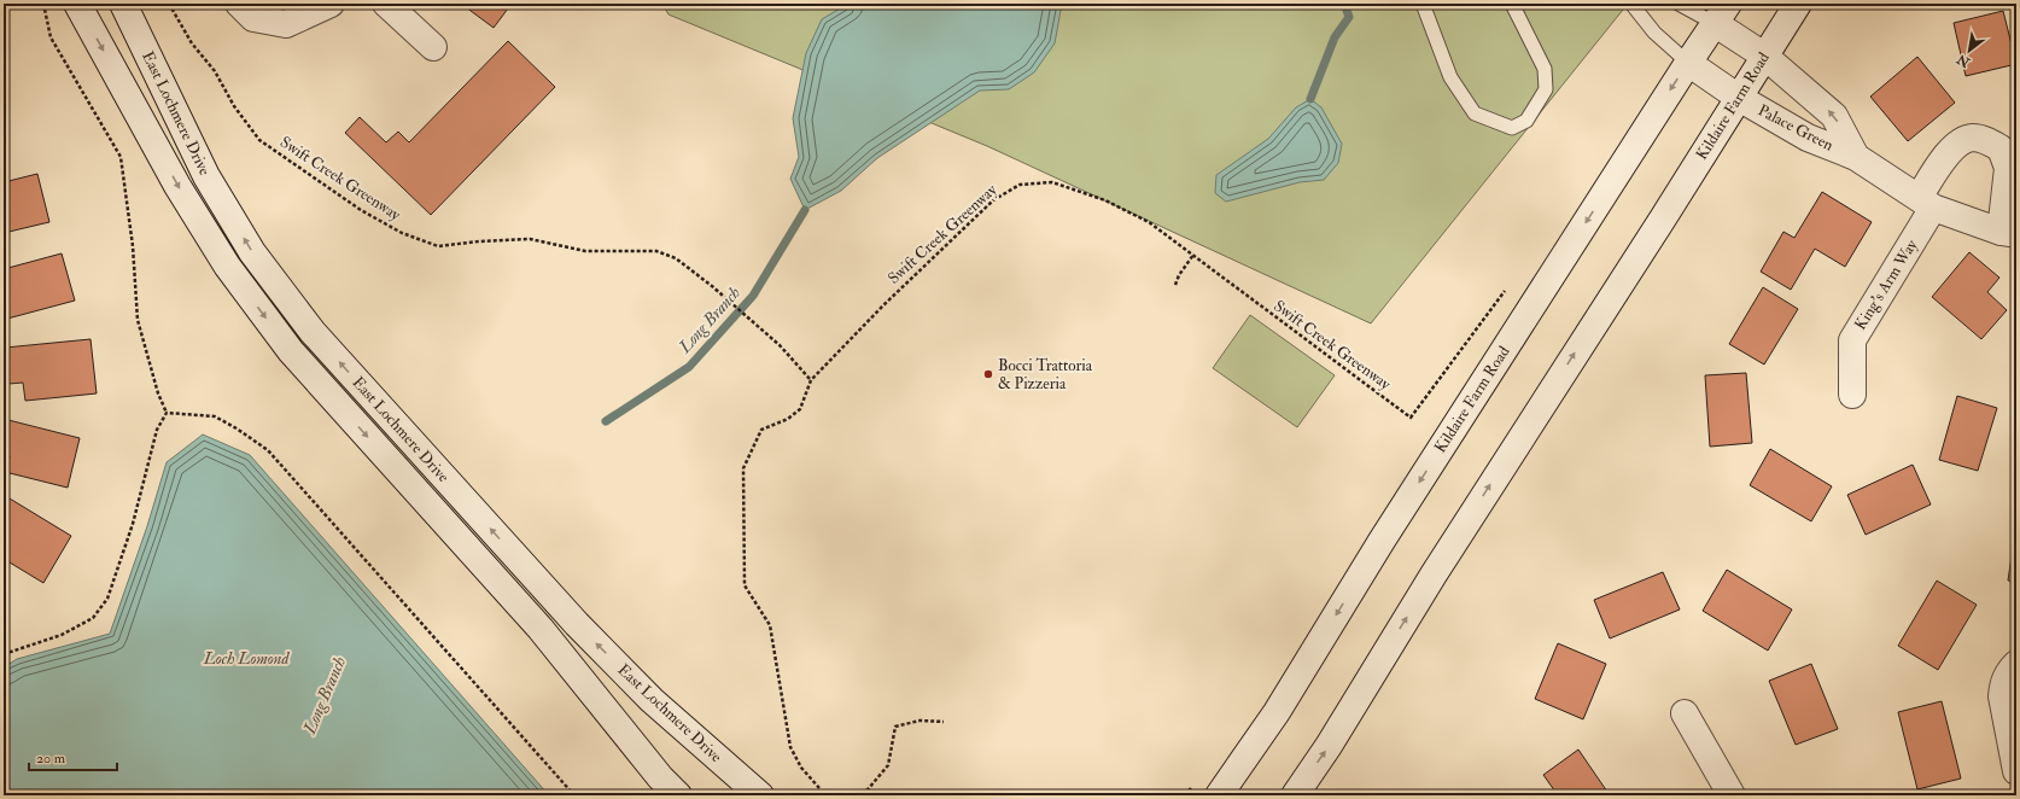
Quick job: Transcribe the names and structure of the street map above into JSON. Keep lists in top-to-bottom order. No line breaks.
{"streets":{"street":["Kildaire Farm Road","East Lochmere Drive","Palace Green","King's Arm Way"],"path":["Swift Creek Greenway"]},"crossings":[["Kildaire Farm Road","Palace Green"],["Palace Green","King's Arm Way"]],"water":["Long Branch","Loch Lomond"],"places":["Bocci Trattoria & Pizzeria"],"scale_bar":"20 m","north":"bottom left"}
